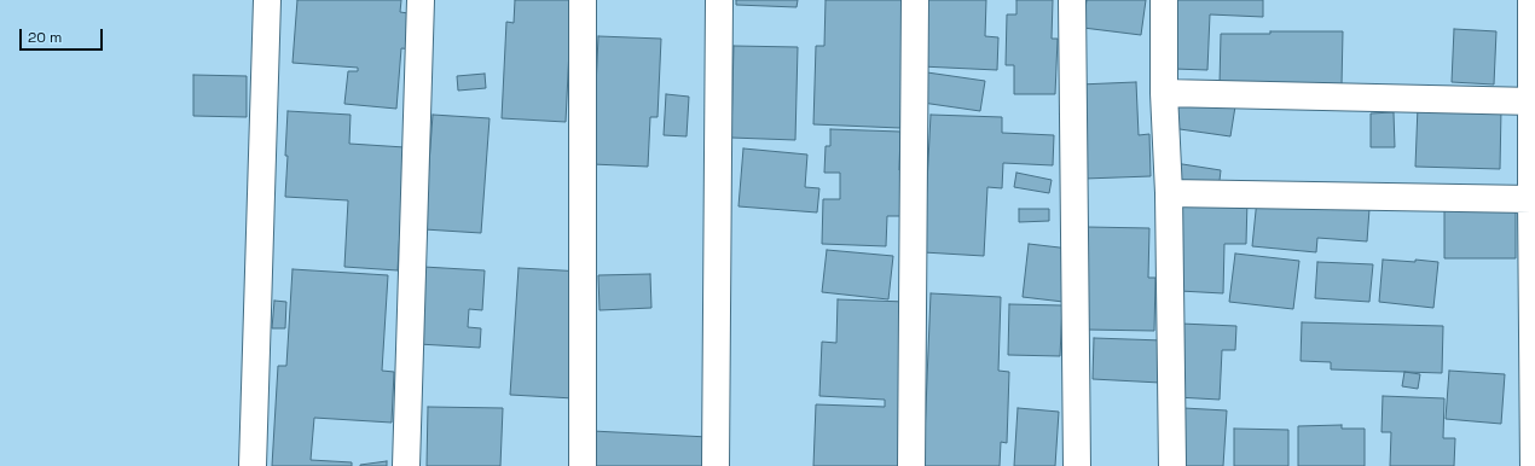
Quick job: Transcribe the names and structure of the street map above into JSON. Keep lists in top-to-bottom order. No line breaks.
{"scale_bar":"20 m"}
